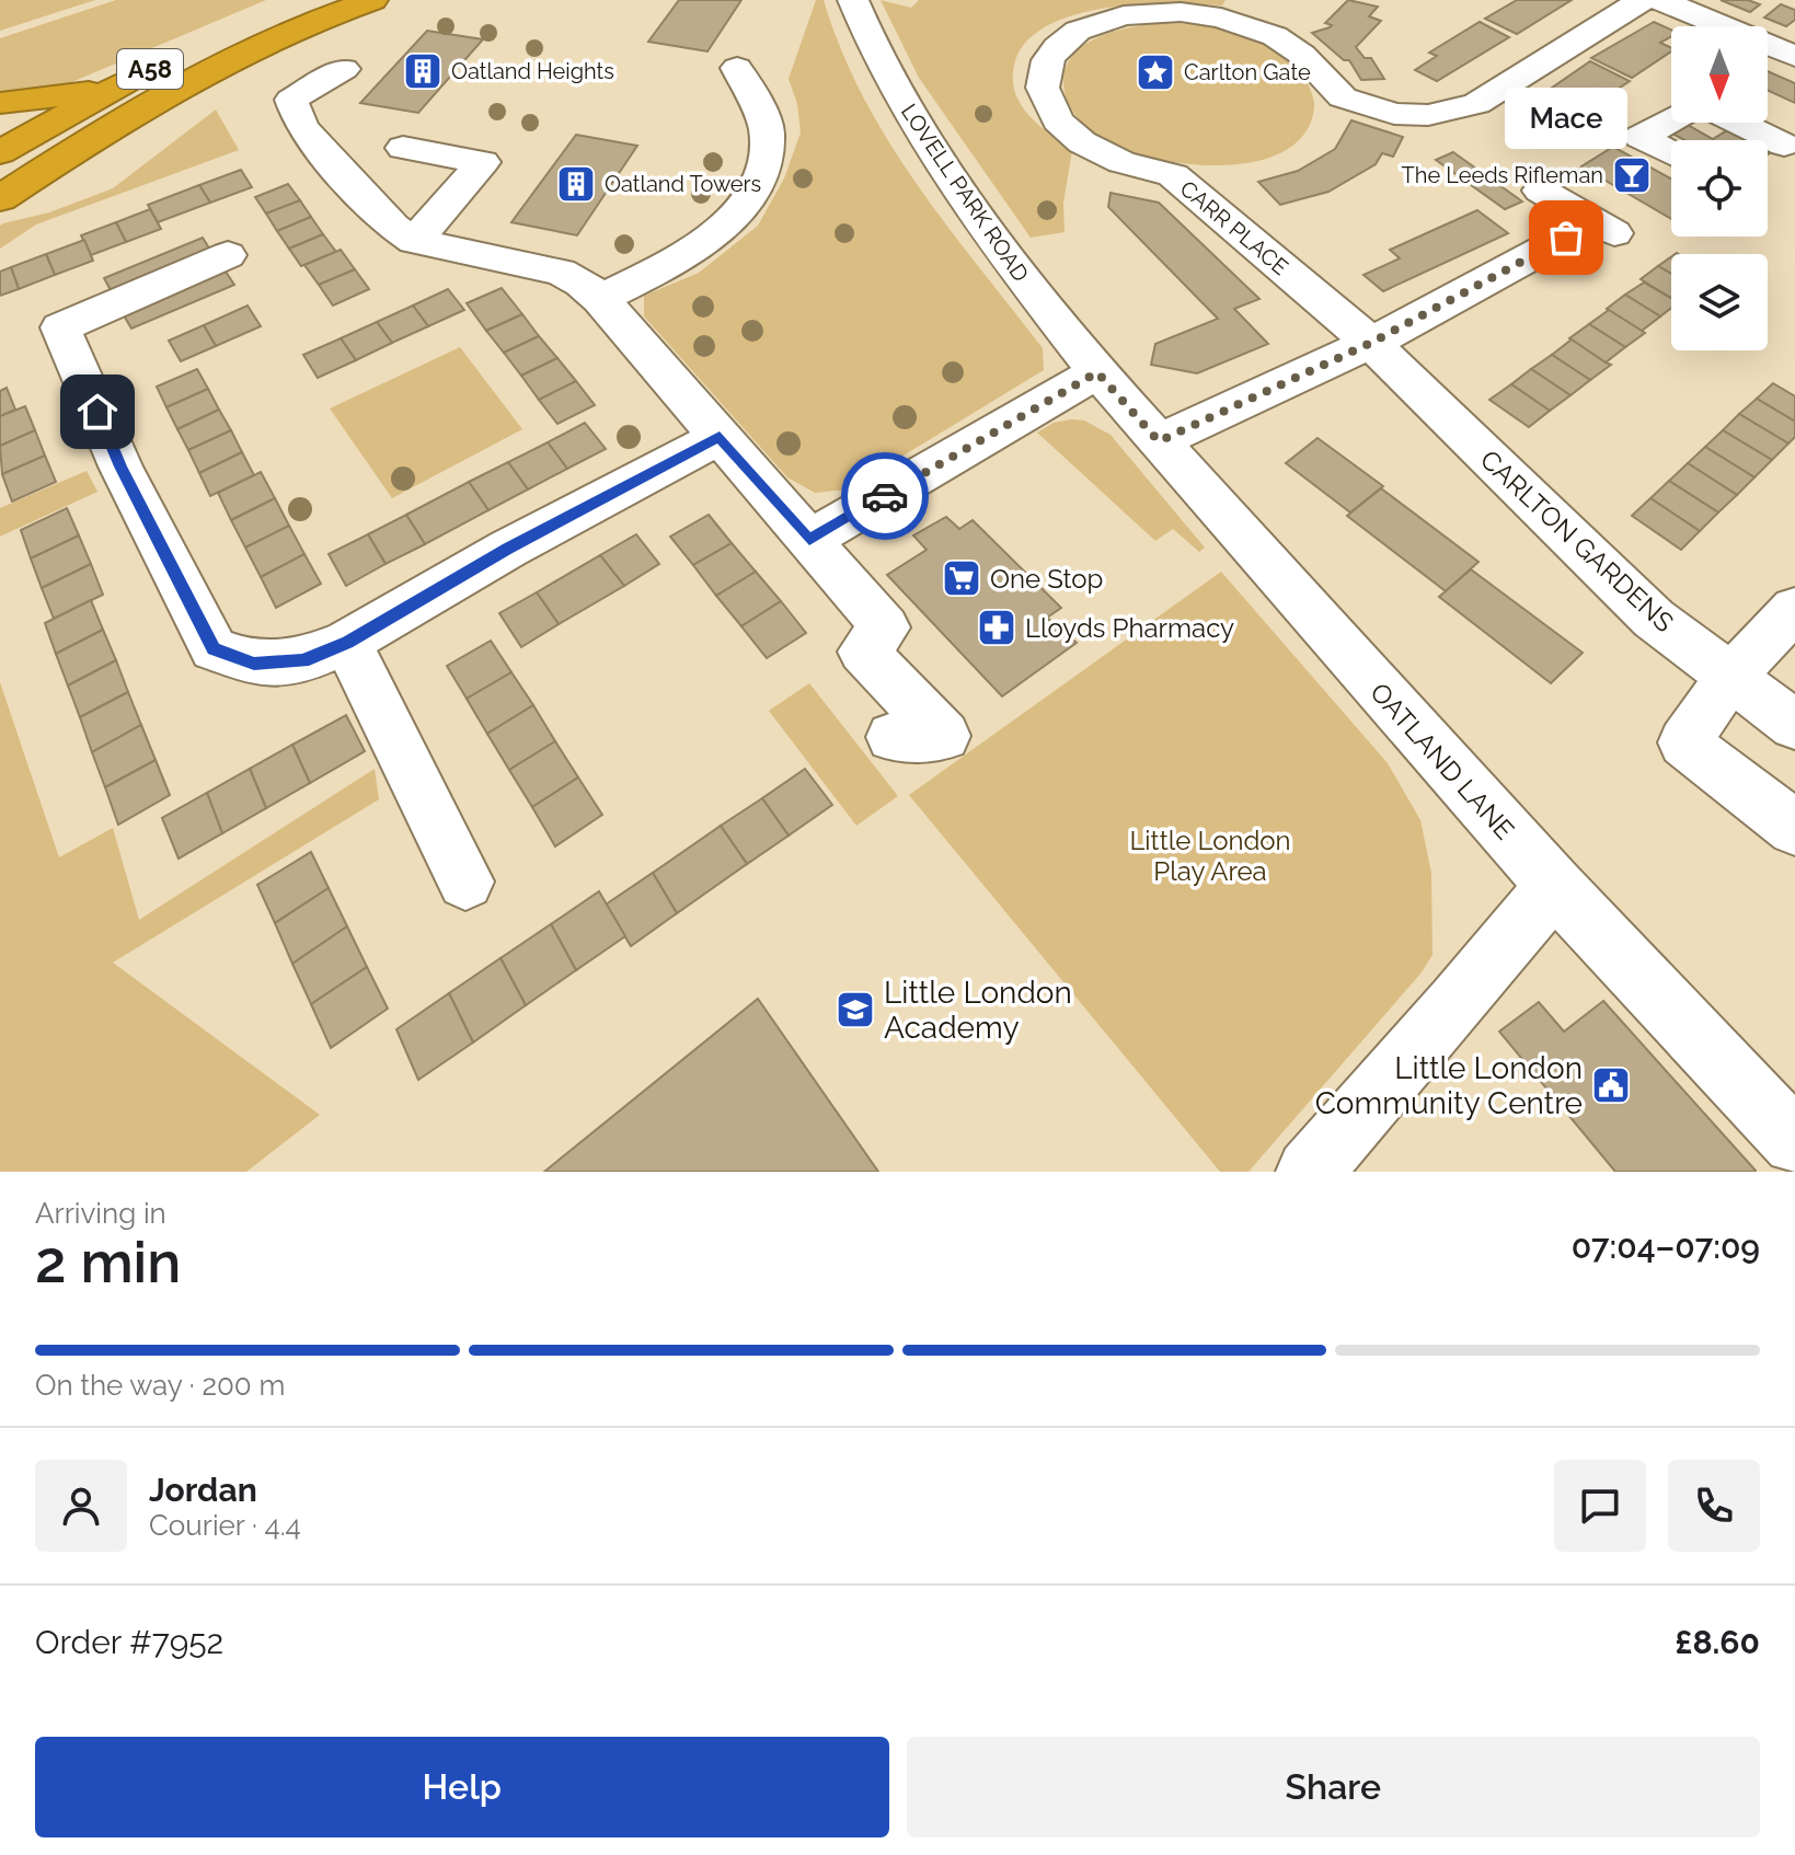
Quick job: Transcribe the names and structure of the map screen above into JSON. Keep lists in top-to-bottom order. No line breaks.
{"streets":{"highway":["A58"],"street":["LOVELL PARK ROAD","CARR PLACE","CARLTON GARDENS","OATLAND LANE"]},"crossings":[["LOVELL PARK ROAD","OATLAND LANE"],["CARR PLACE","CARLTON GARDENS"]],"parks":["Little London Play Area"],"places":{"building":["Oatland Heights","Oatland Towers"],"place":["Carlton Gate"],"bar":["The Leeds Rifleman"],"other":["Mace"],"supermarket":["One Stop"],"pharmacy":["Lloyds Pharmacy"],"school or university":["Little London Academy"],"public building":["Little London Community Centre"]},"north":"bottom","page":{"bubble":"Mace","heading":["2 min","Arriving in","07:04–07:09"],"panel":["Jordan","Courier · 4.4","Order #7952","£8.60"],"bar":"On the way · 200 m","buttons":["Help","Share"]}}
